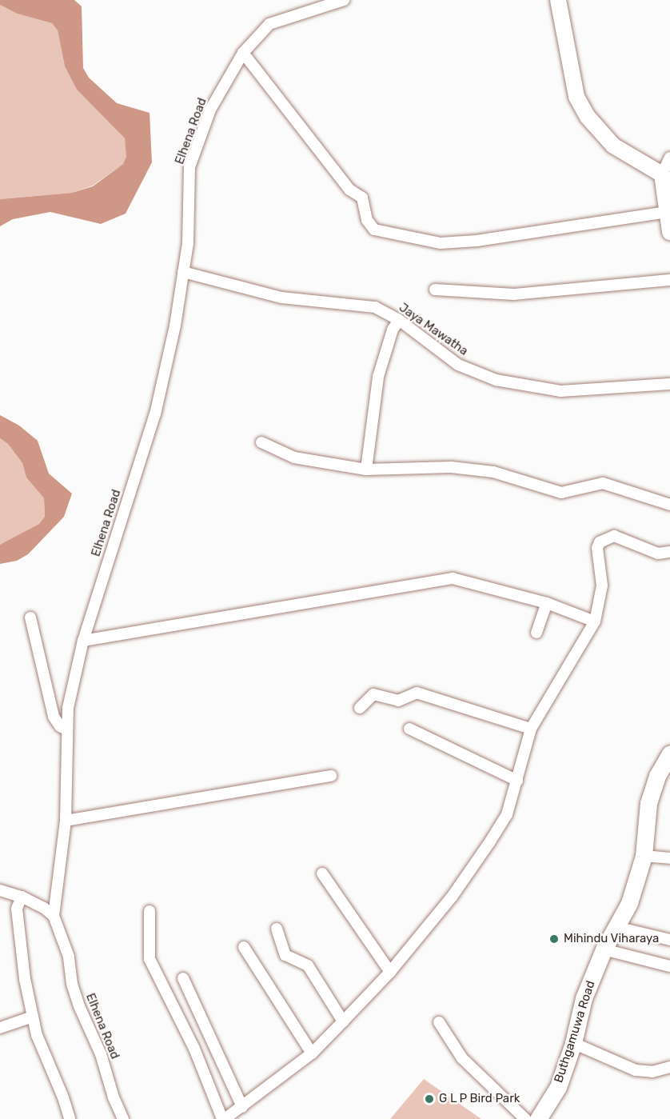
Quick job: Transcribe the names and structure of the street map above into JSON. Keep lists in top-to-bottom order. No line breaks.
{"streets":{"main road":["Buthgamuwa Road"],"street":["Elhena Road","Jaya Mawatha"]},"crossings":[["Elhena Road","Jaya Mawatha"]],"places":["Mihindu Viharaya","G L P Bird Park"]}
